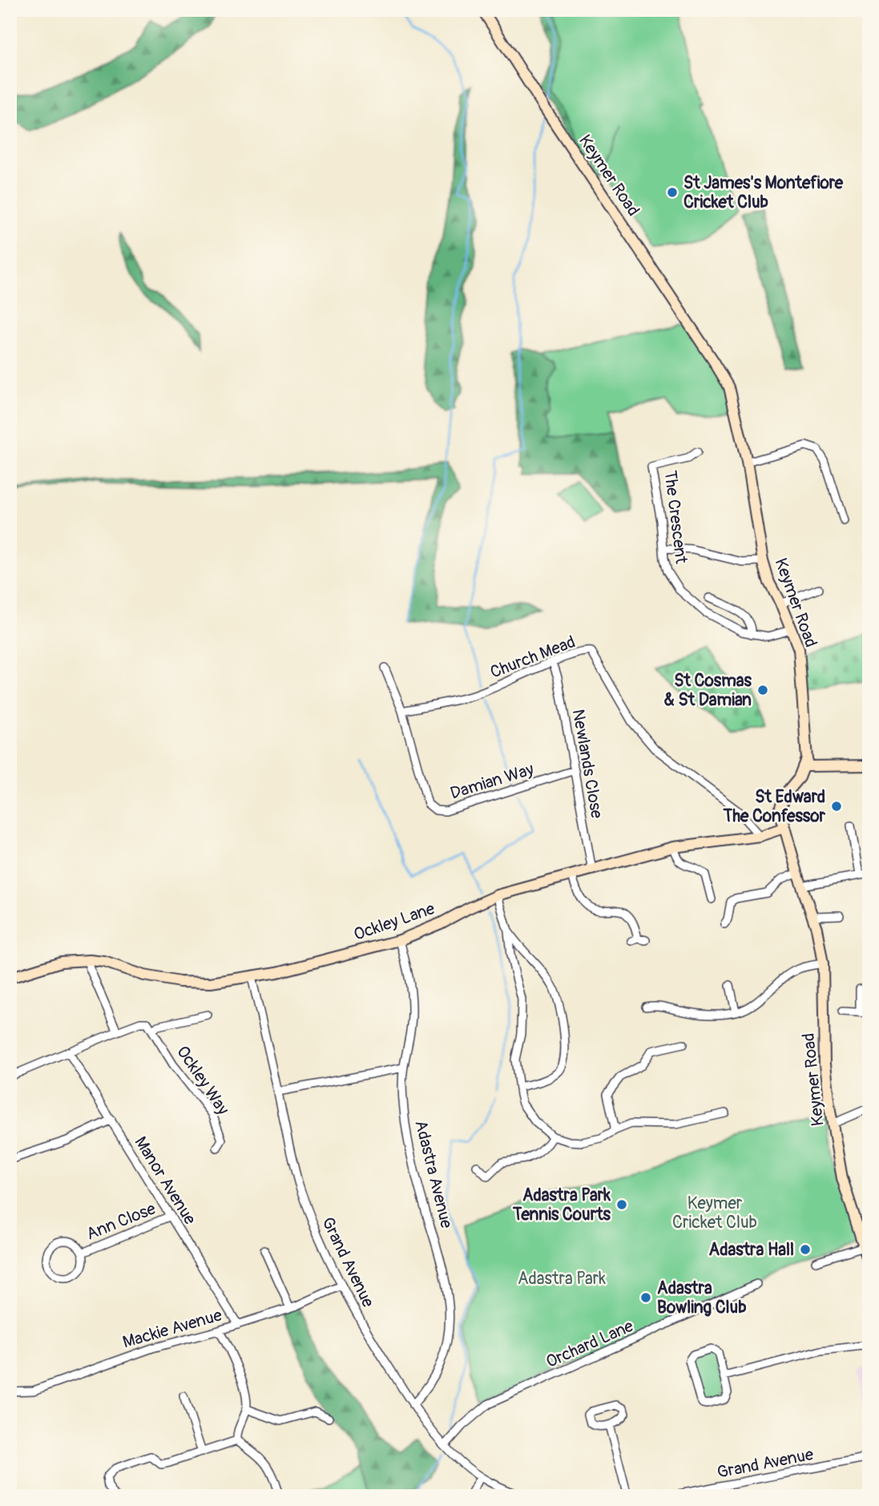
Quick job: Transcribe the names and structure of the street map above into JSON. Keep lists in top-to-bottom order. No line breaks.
{"streets":{"main road":["Keymer Road","Ockley Lane"],"street":["The Crescent","Church Mead","Newlands Close","Damian Way","Ockley Way","Adastra Avenue","Manor Avenue","Ann Close","Grand Avenue","Mackie Avenue","Orchard Lane"]},"crossings":[["Keymer Road","The Crescent"],["Keymer Road","Ockley Lane"],["Church Mead","Newlands Close"],["Church Mead","Damian Way"],["Church Mead","Ockley Lane"],["Newlands Close","Damian Way"],["Newlands Close","Ockley Lane"],["Ockley Lane","Adastra Avenue"],["Ockley Lane","Grand Avenue"],["Ockley Way","Manor Avenue"],["Adastra Avenue","Grand Avenue"],["Manor Avenue","Ann Close"],["Manor Avenue","Mackie Avenue"],["Grand Avenue","Mackie Avenue"],["Grand Avenue","Orchard Lane"]],"parks":["Keymer Cricket Club","Adastra Park"],"places":["St James's Montefiore Cricket Club","St Cosmas & St Damian","St Edward The Confessor","Adastra Park Tennis Courts","Adastra Hall","Adastra Bowling Club"]}
